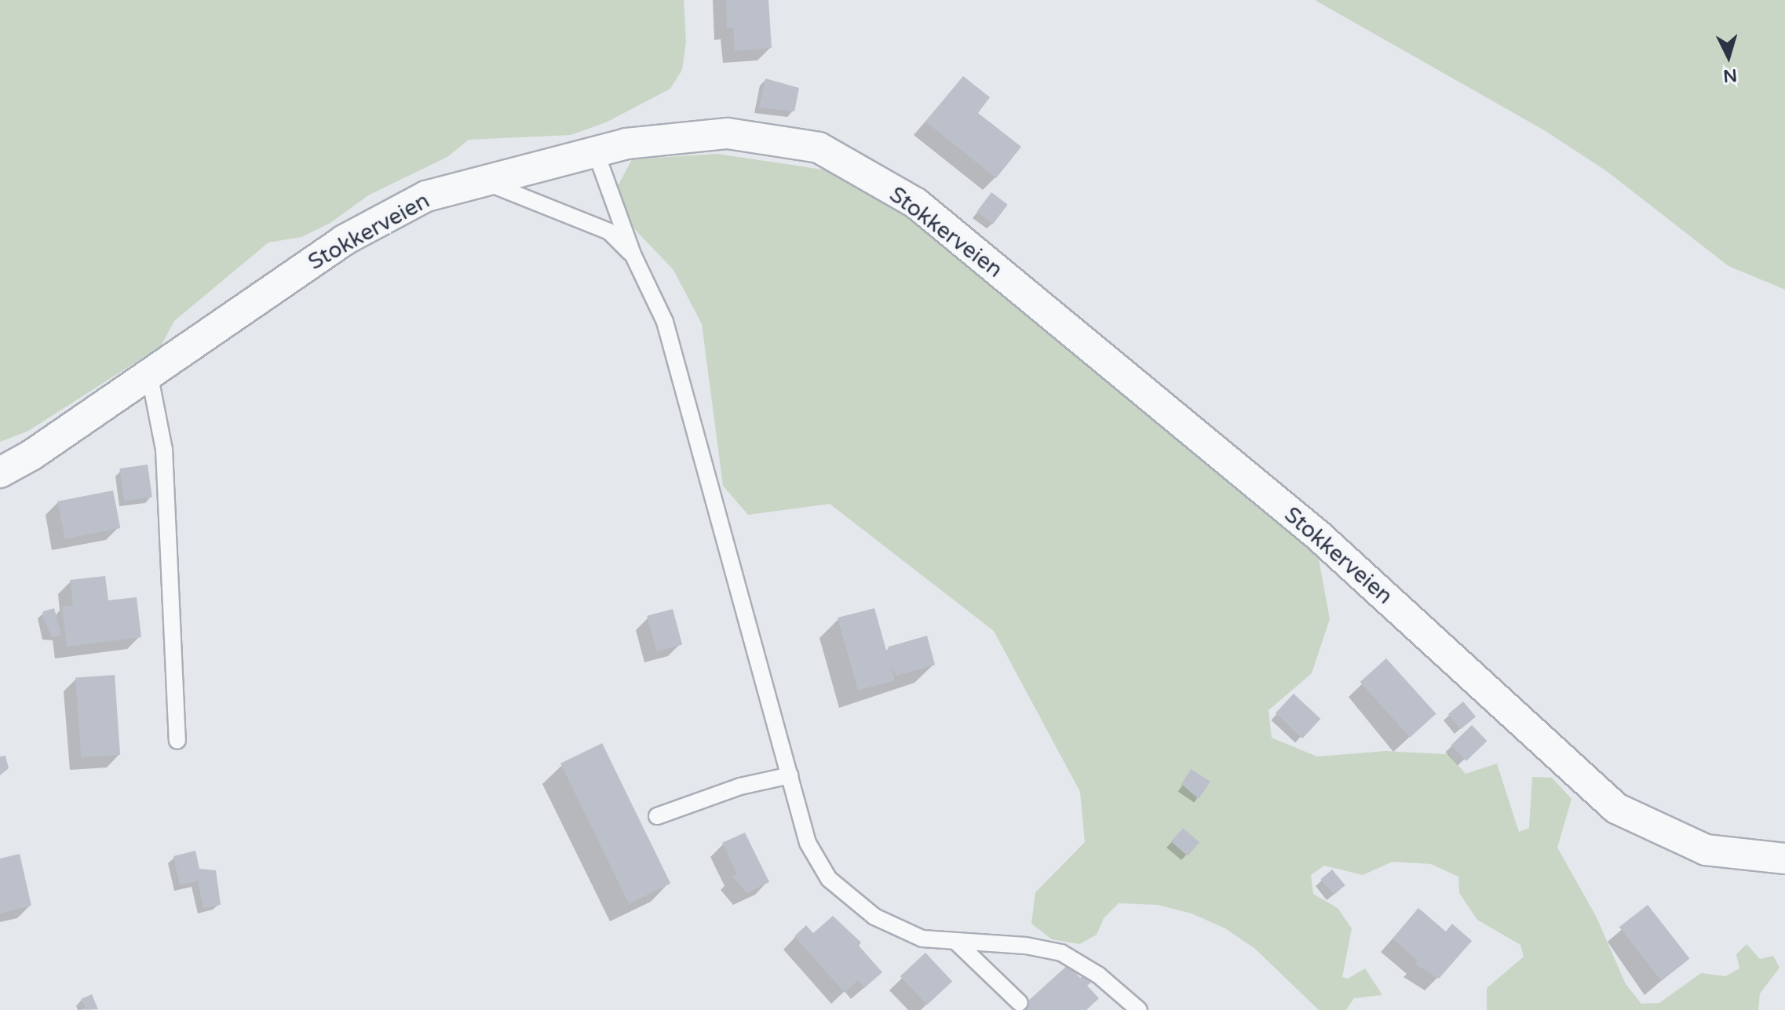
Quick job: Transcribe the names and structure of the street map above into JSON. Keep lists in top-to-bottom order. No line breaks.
{"streets":{"street":["Stokkerveien"]},"north":"bottom"}
